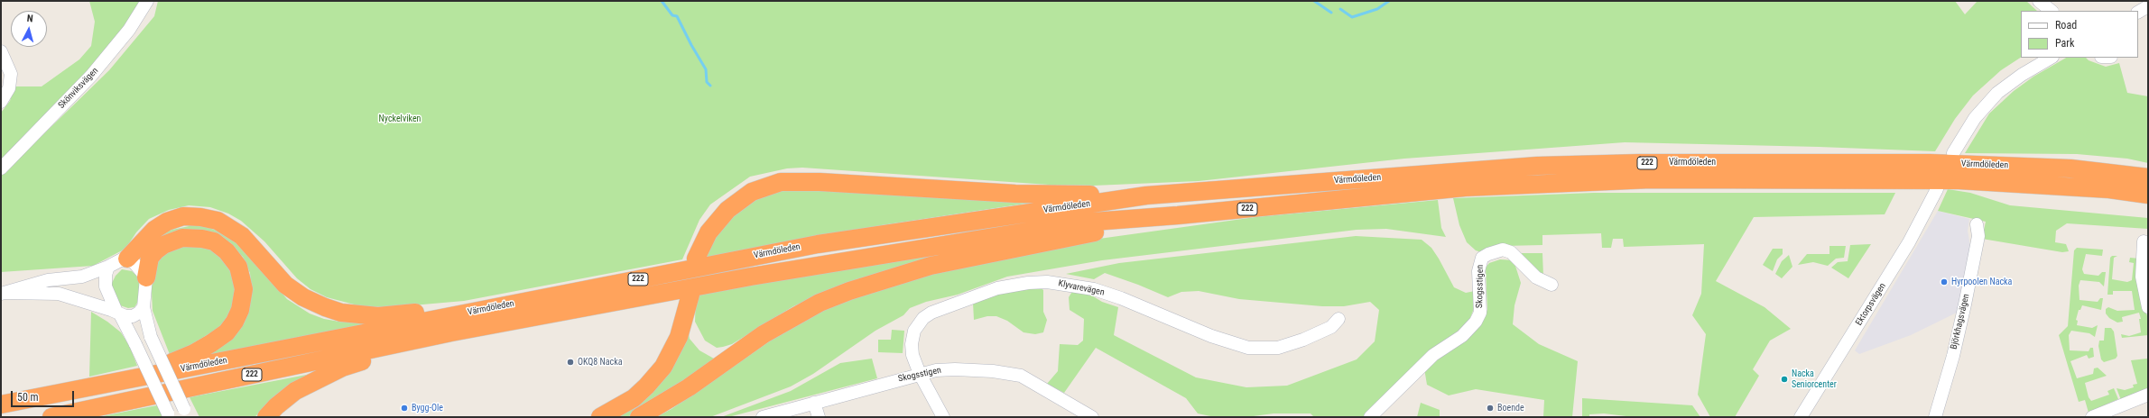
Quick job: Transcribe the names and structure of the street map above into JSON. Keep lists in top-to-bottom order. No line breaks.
{"streets":{"highway":["Värmdöleden","222"],"street":["Skönviksvägen","Skogsstigen","Klyvarevägen","Ektorpsvägen","Björkhagsvägen"]},"crossings":[["Skogsstigen","Klyvarevägen"]],"parks":["Nyckelviken"],"places":["Hyrpoolen Nacka","OKQ8 Nacka","Nacka Seniorcenter","Bygg-Ole","Boende"],"legend":["Road","Park"],"scale_bar":"50 m","north":"top"}
